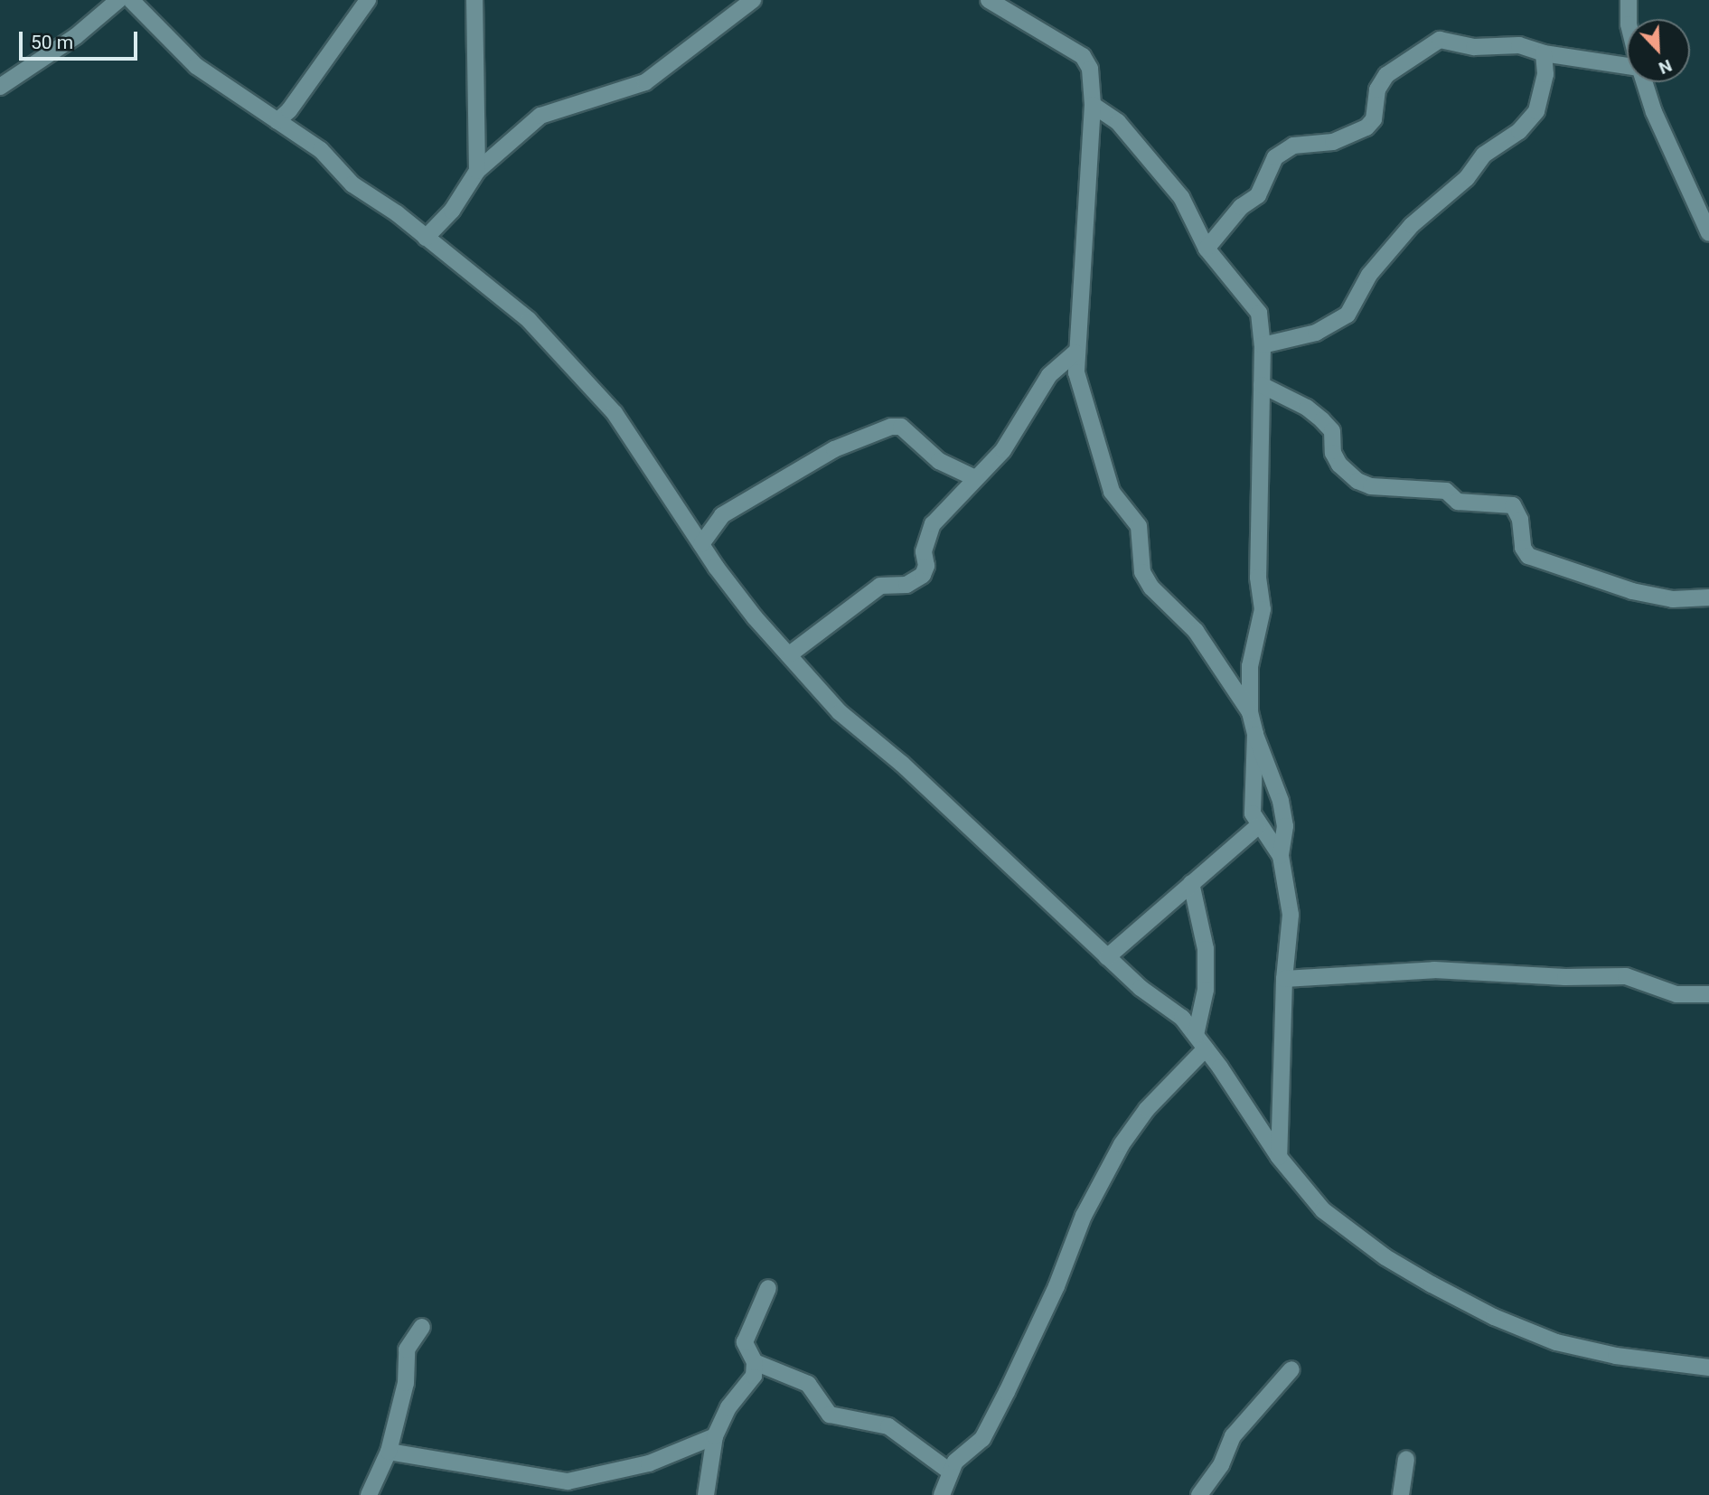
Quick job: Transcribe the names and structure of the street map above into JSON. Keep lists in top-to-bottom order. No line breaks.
{"scale_bar":"50 m","north":"bottom right"}
